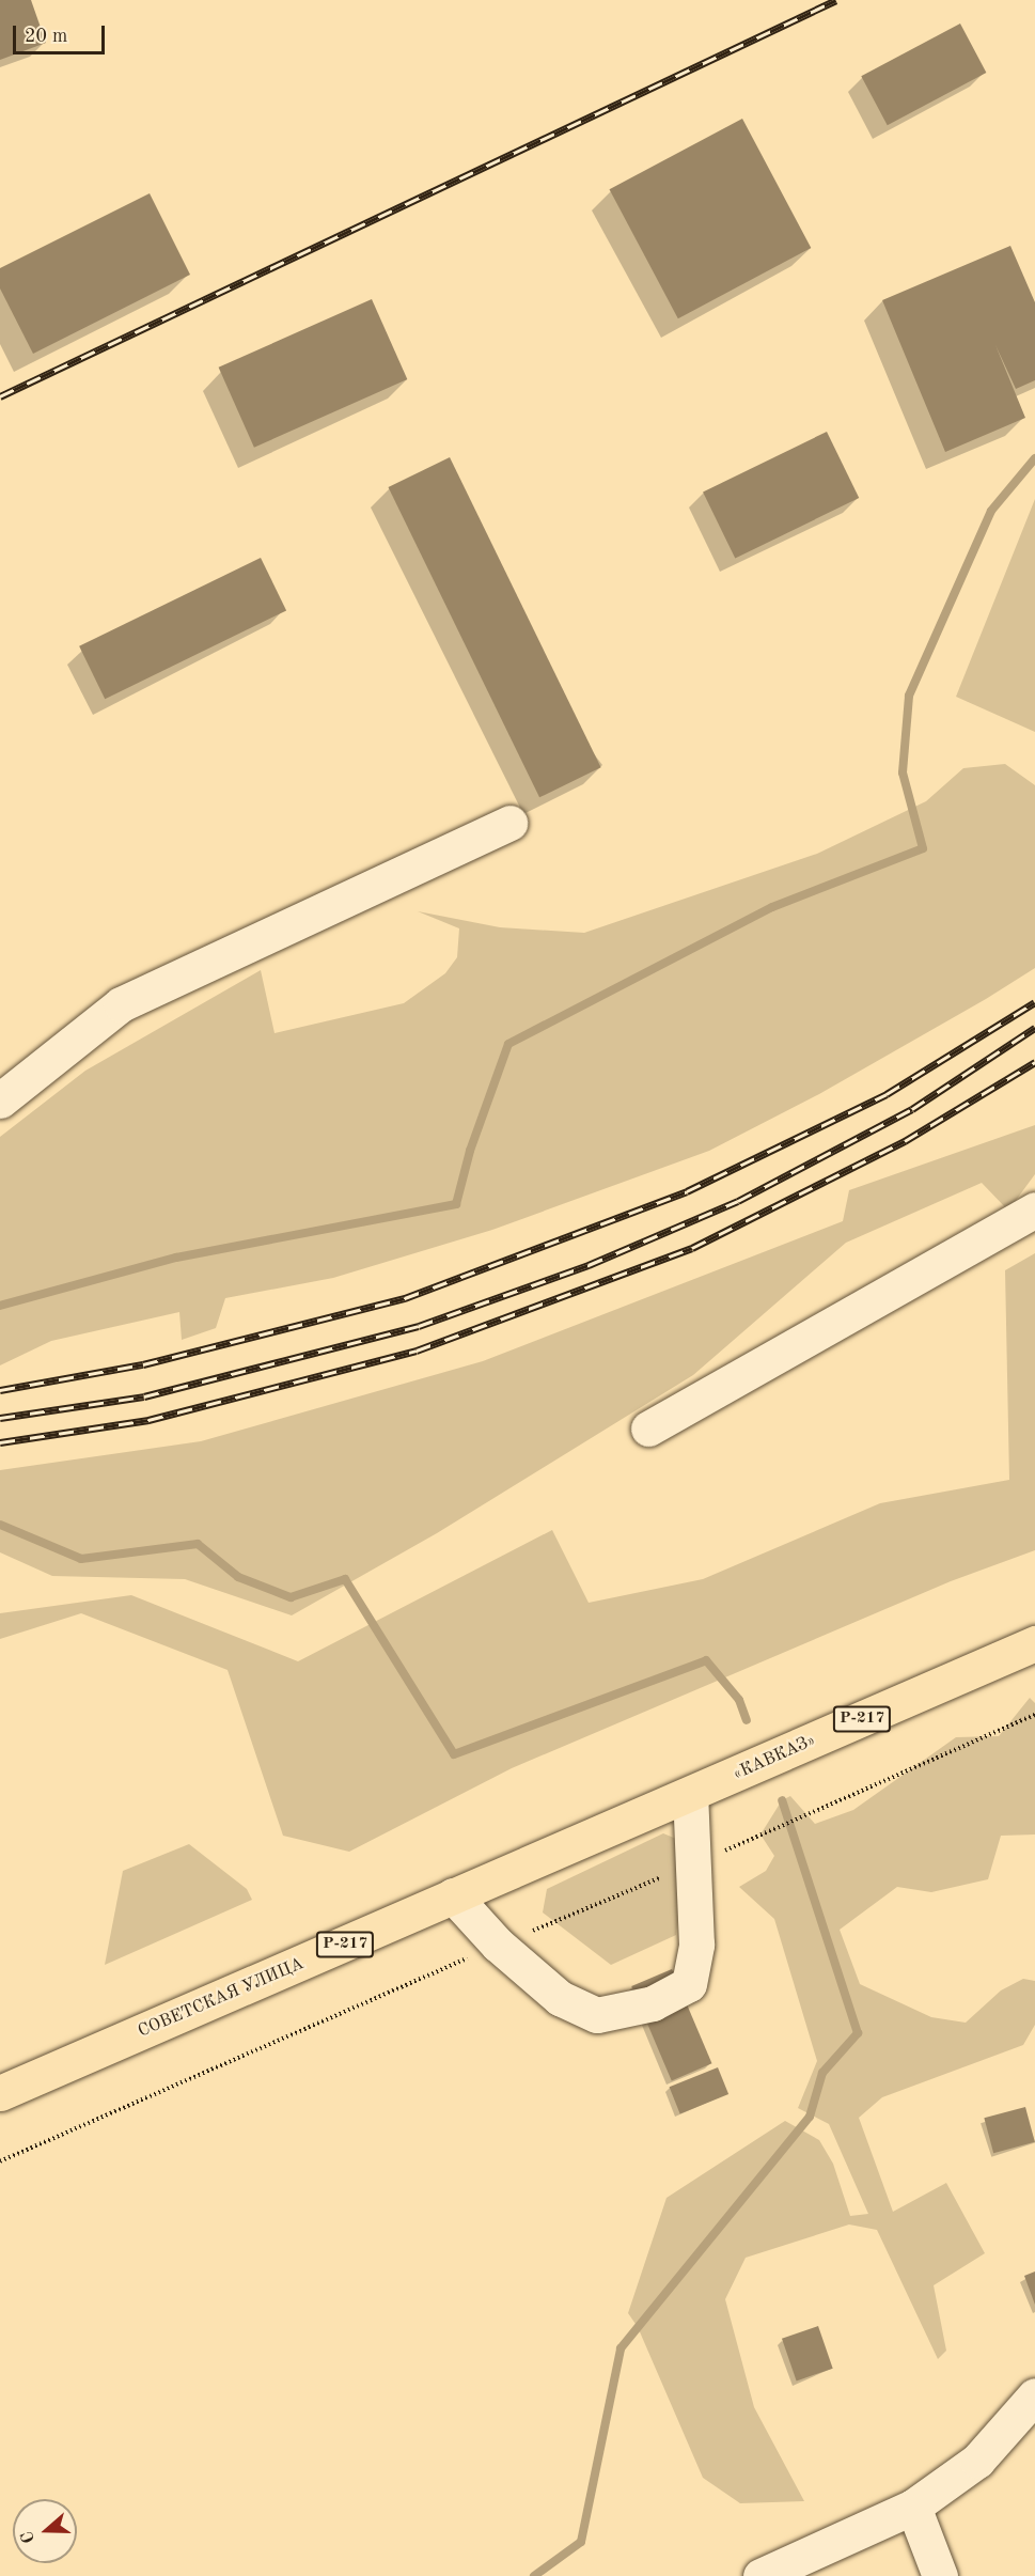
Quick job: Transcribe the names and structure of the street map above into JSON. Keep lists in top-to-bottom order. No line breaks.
{"streets":{"highway":["Р-217","«КАВКАЗ»","СОВЕТСКАЯ УЛИЦА"]},"crossings":[["«КАВКАЗ»","СОВЕТСКАЯ УЛИЦА"]],"scale_bar":"20 m","north":"left"}
